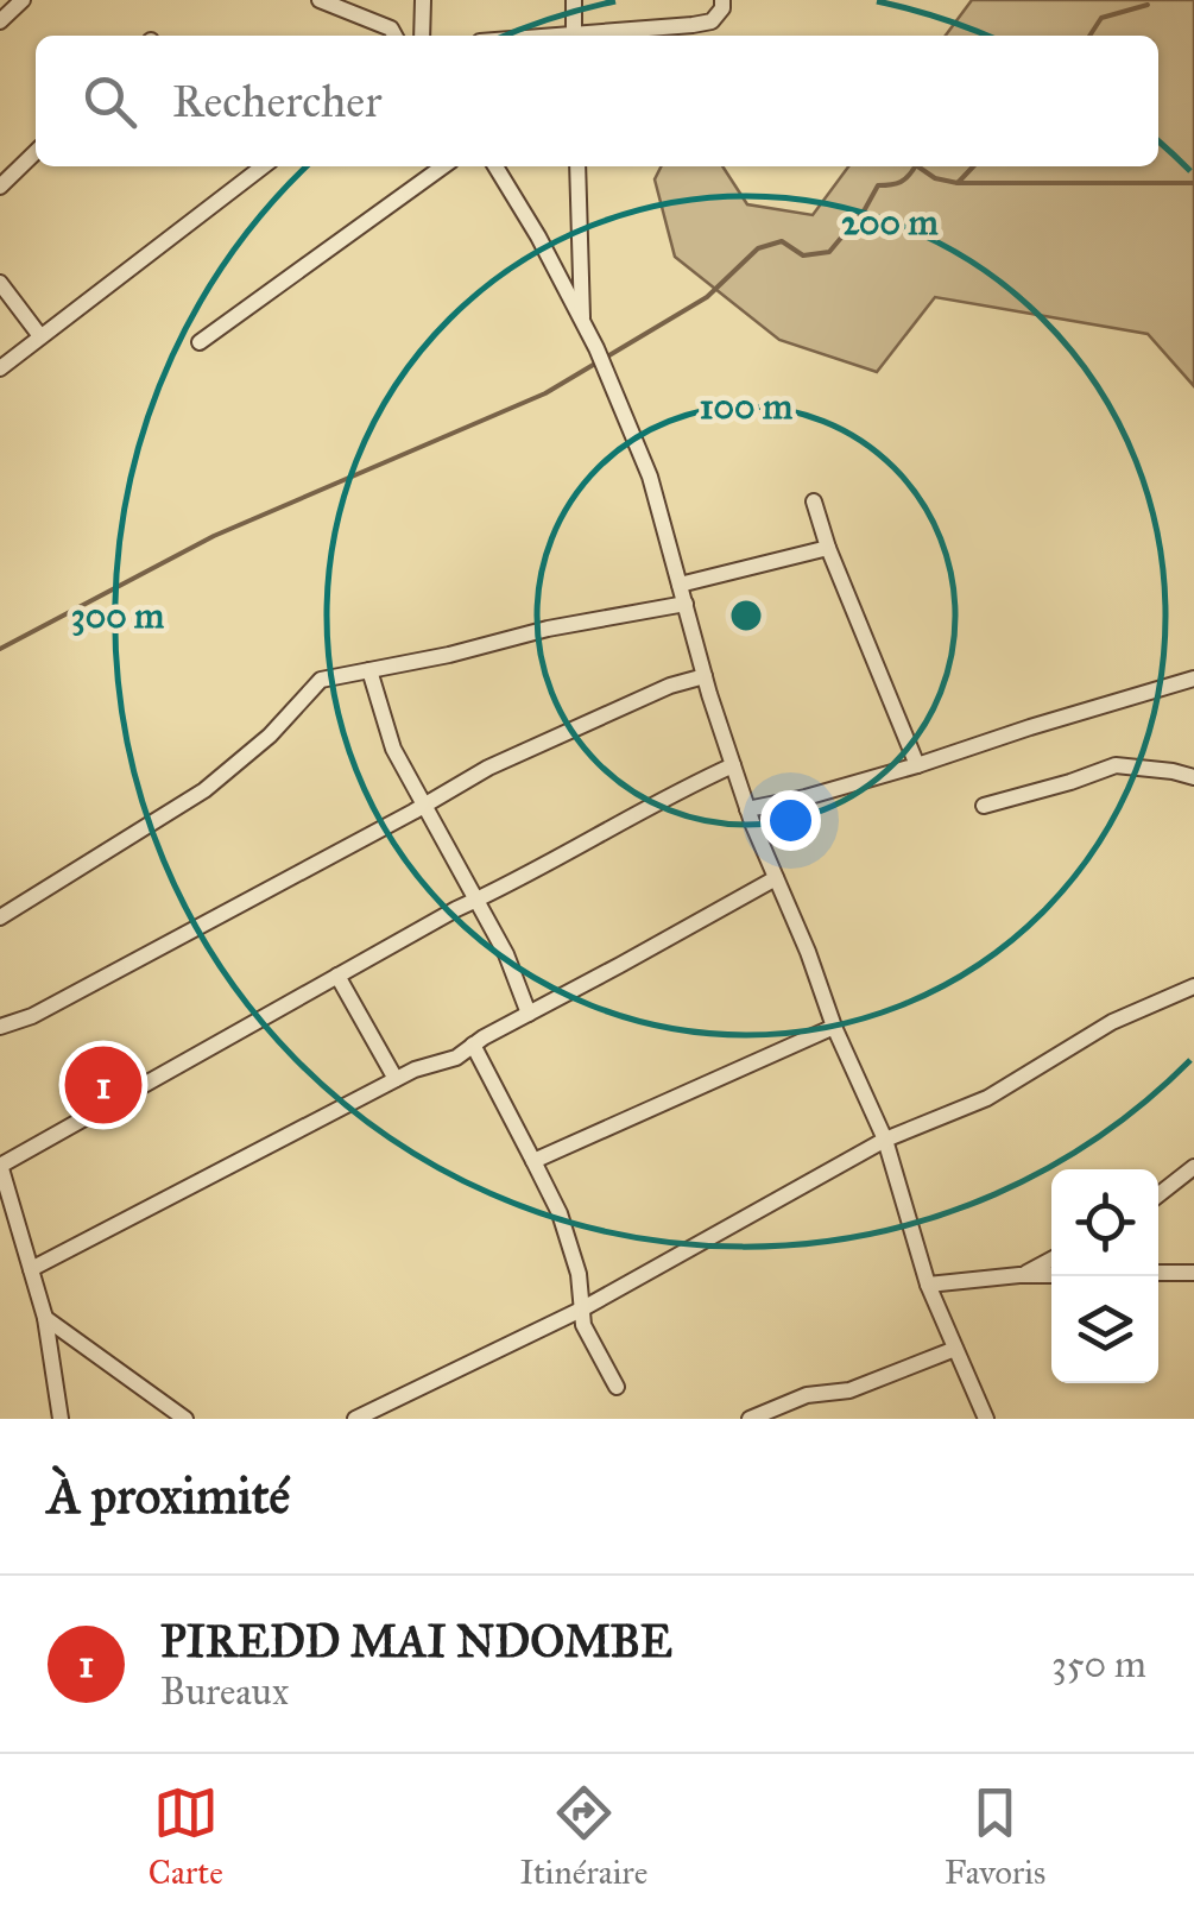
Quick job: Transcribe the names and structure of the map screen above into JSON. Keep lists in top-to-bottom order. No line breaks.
{"page":{"search":"Rechercher","pins":"1","heading":"À proximité","list":[{"mark":"1","name":"PIREDD MAI NDOMBE","note":"Bureaux","value":"350 m"}],"nav":["Carte","Itinéraire","Favoris"]},"rings":["200 m","100 m","300 m"]}
